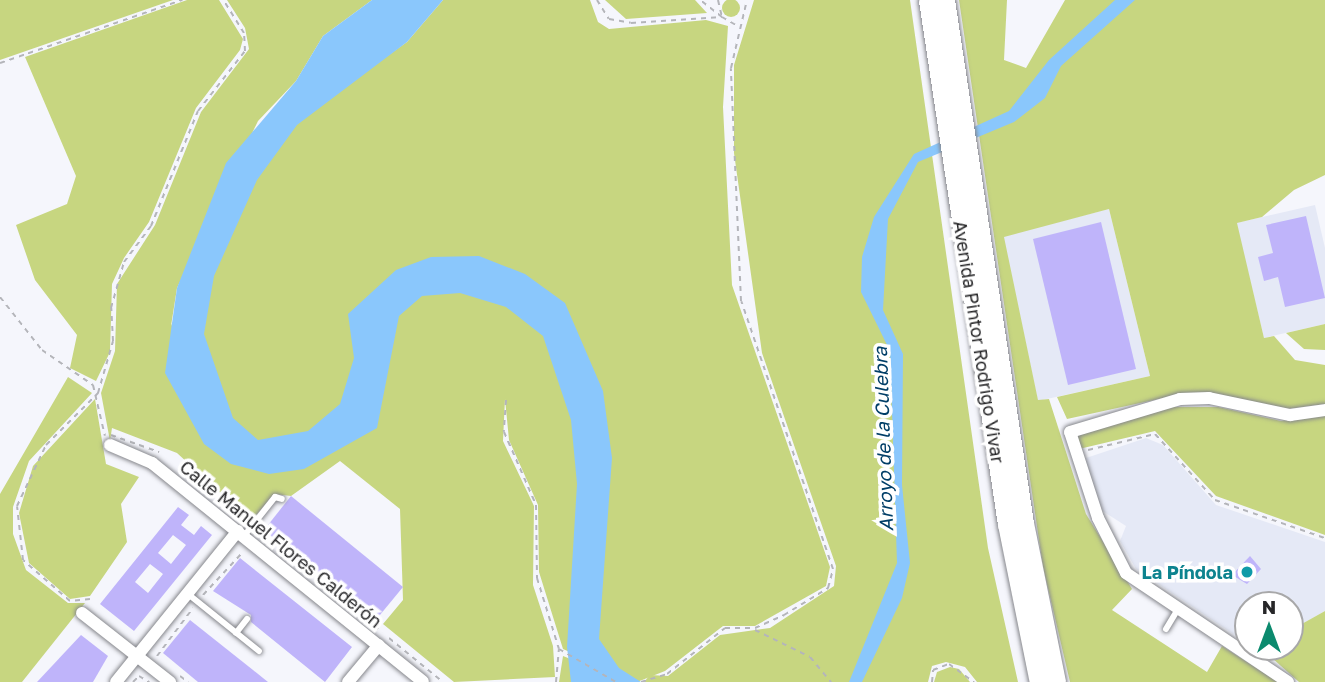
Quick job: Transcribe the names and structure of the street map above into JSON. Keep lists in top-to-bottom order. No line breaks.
{"streets":{"main road":["Avenida Pintor Rodrigo Vivar"],"street":["Calle Manuel Flores Calderón"]},"water":["Arroyo de la Culebra"],"places":["La Píndola"],"north":"top"}
